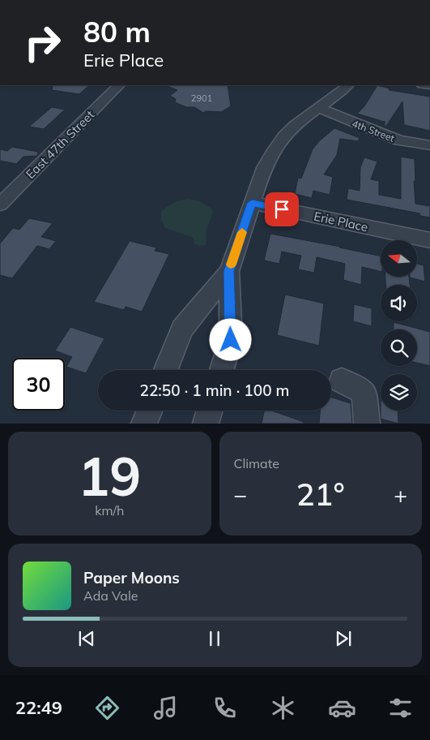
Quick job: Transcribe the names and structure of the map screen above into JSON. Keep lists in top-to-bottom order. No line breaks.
{"streets":{"street":["4th Street","East 47th Street","Erie Place"]},"house_numbers":["2901"],"north":"left","page":{"turn":["80 m","Erie Place"],"limit":"30","trip":"22:50 · 1 min · 100 m","tile":[["19","km/h"],"Climate"],"heat":["−","21°","+"],"song":["Paper Moons","Ada Vale"],"tabs":"22:49"}}
